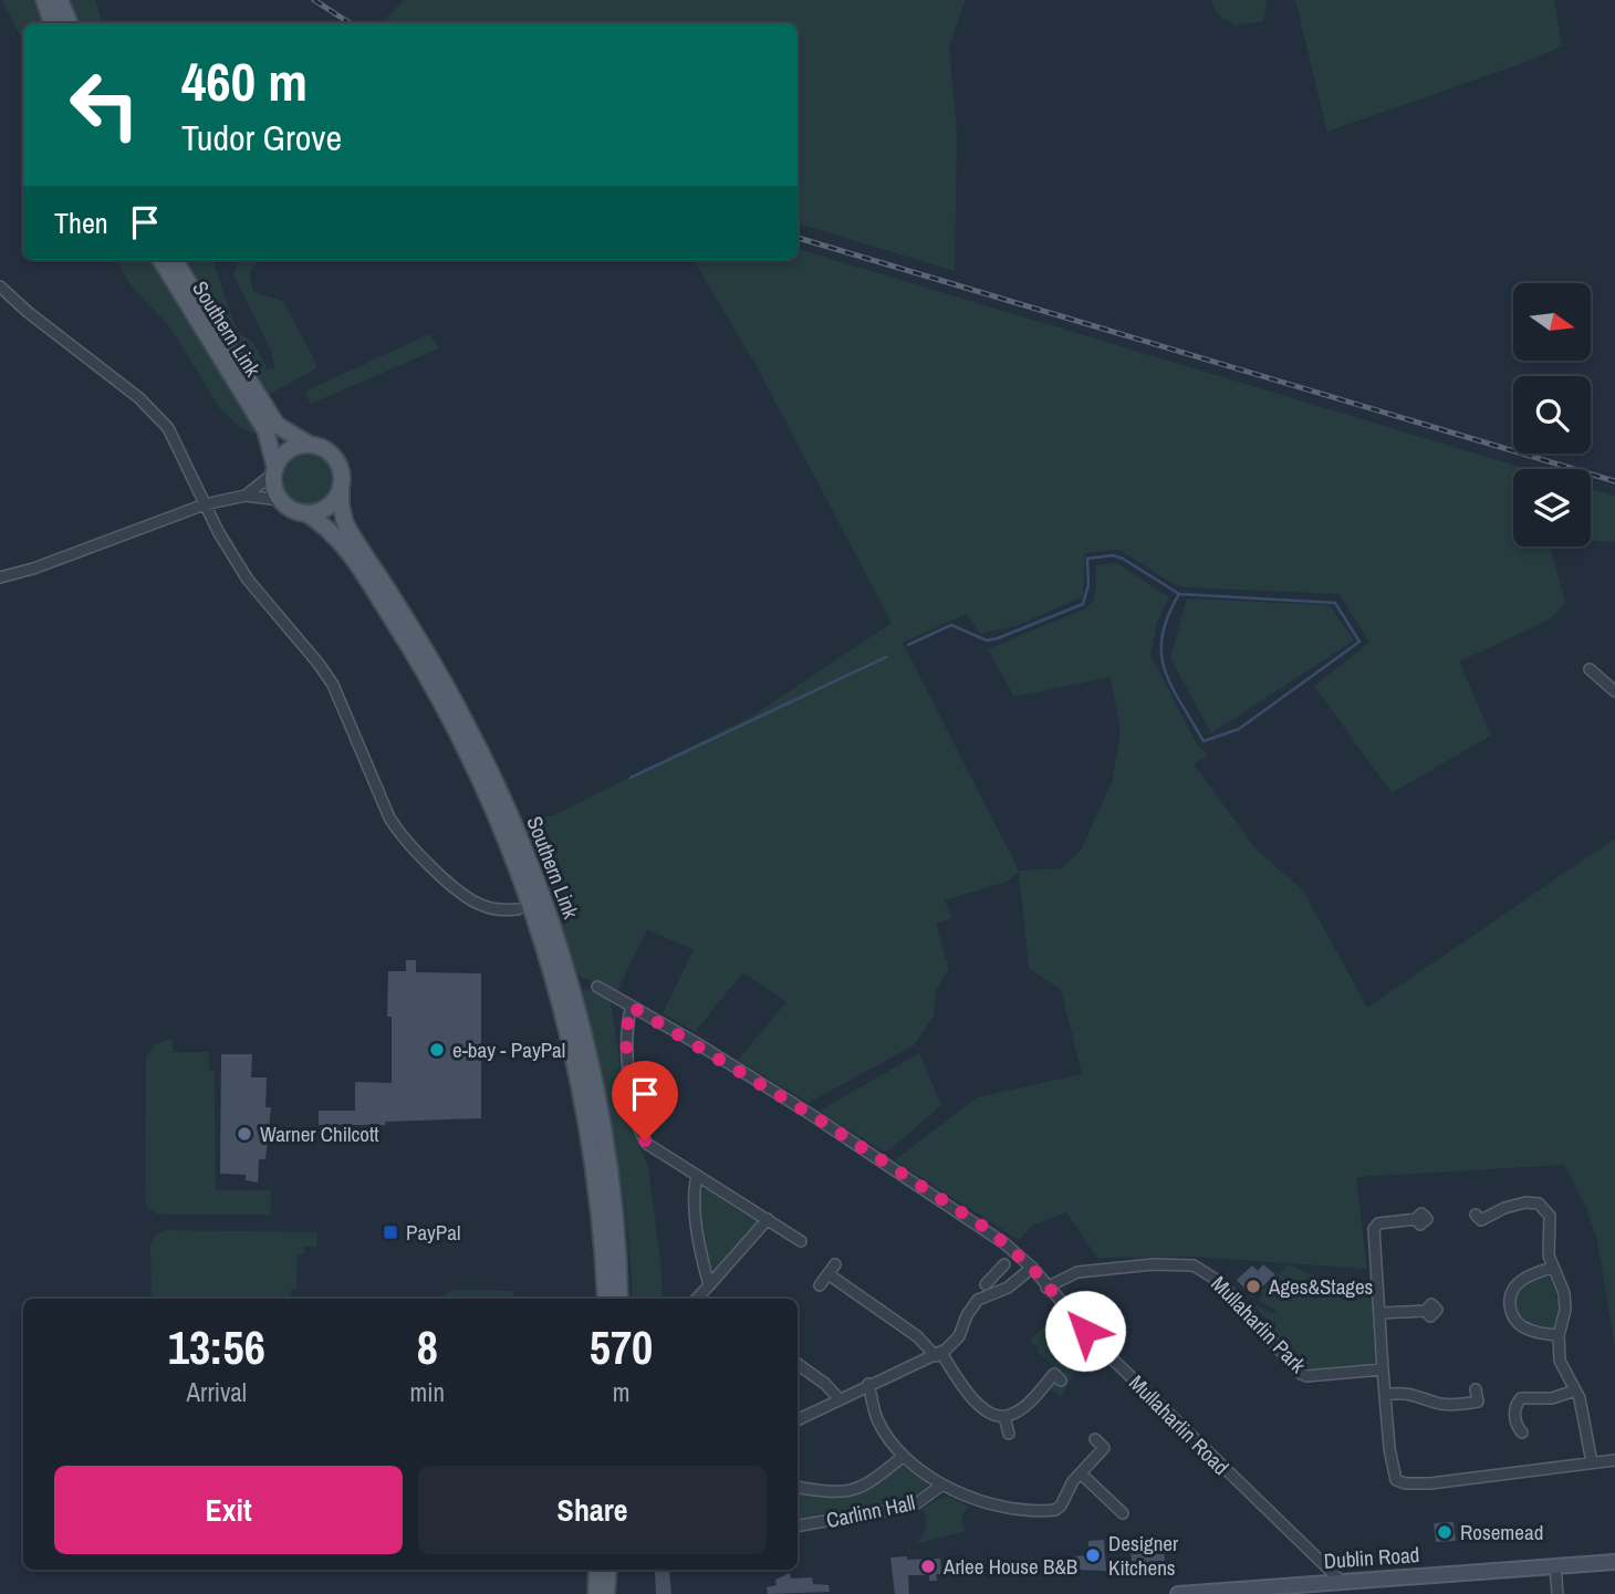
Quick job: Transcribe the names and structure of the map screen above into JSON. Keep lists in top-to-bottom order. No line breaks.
{"streets":{"main road":["Southern Link","Dublin Road"],"street":["Mullaharlin Park","Mullaharlin Road","Carlinn Hall"]},"crossings":[["Mullaharlin Park","Mullaharlin Road"],["Mullaharlin Road","Dublin Road"]],"places":{"other":["e-bay - PayPal","Warner Chilcott","Ages&Stages","Rosemead","Designer Kitchens","Arlee House B&B"],"transit":["PayPal"]},"north":"right","page":{"turn":["460 m","Tudor Grove"],"then":"Then","eta":["13:56","Arrival","8","min","570","m"],"buttons":["Exit","Share"]}}
